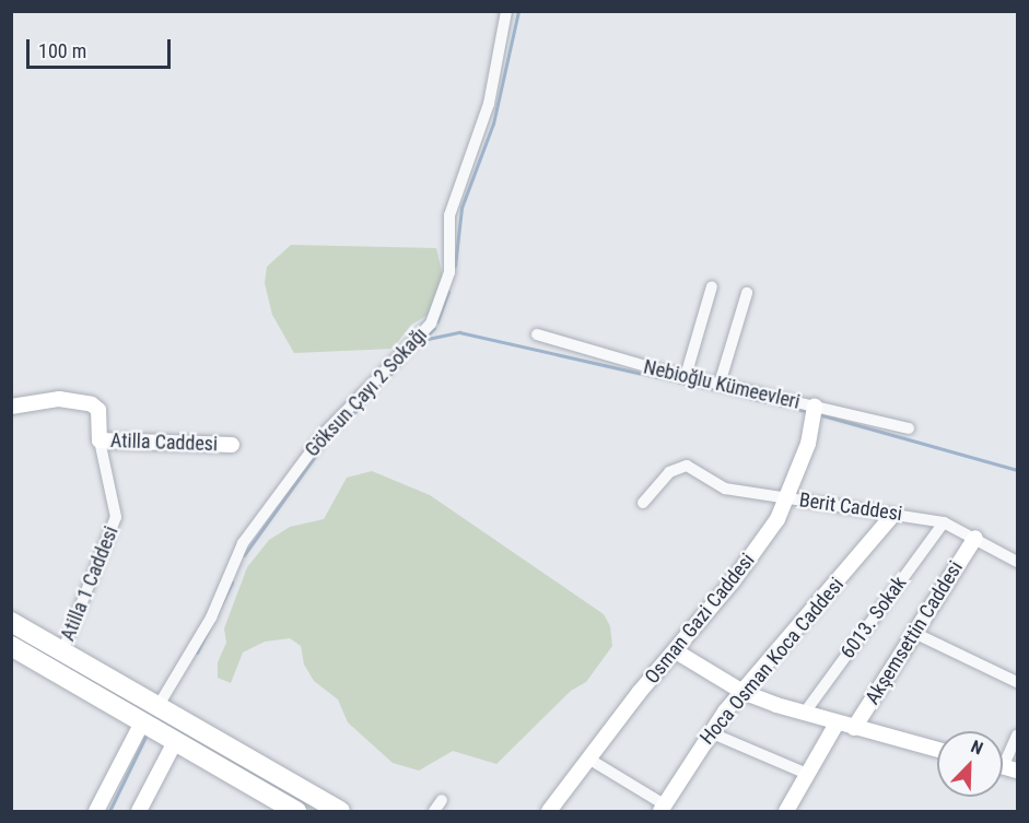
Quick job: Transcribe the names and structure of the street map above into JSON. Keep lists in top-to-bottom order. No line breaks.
{"streets":{"street":["Nebioğlu Kümeevleri","Göksun Çayı 2 Sokağı","Atilla Caddesi","Berit Caddesi","Atilla 1 Caddesi","6013. Sokak","Osman Gazi Caddesi","Akşemsettin Caddesi","Hoca Osman Koca Caddesi"]},"crossings":[["Nebioğlu Kümeevleri","Osman Gazi Caddesi"],["Atilla Caddesi","Atilla 1 Caddesi"],["Berit Caddesi","6013. Sokak"],["Berit Caddesi","Osman Gazi Caddesi"],["Berit Caddesi","Akşemsettin Caddesi"],["Berit Caddesi","Hoca Osman Koca Caddesi"]],"scale_bar":"100 m","north":"top right"}
